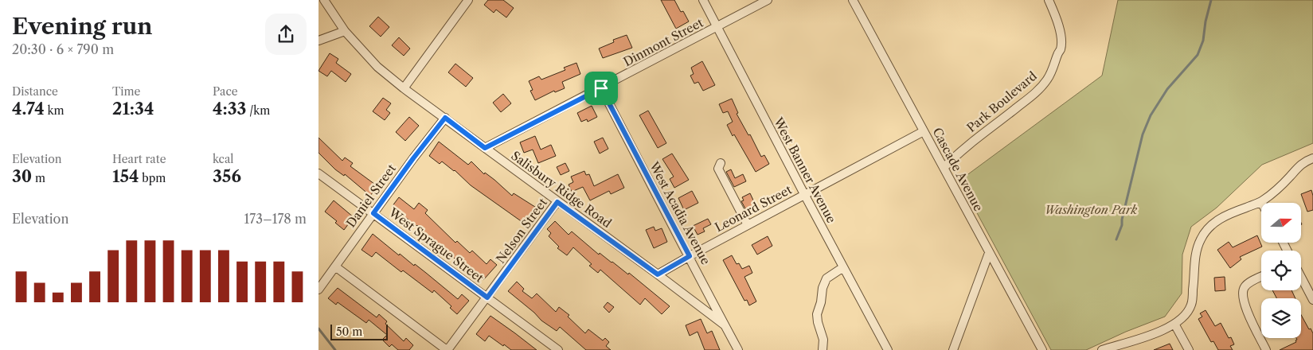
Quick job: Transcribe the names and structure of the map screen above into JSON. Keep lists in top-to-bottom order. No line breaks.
{"streets":{"street":["Dinmont Street","Park Boulevard","Cascade Avenue","West Banner Avenue","Salisbury Ridge Road","Daniel Street","Leonard Street","West Acadia Avenue","Nelson Street","West Sprague Street"]},"crossings":[["Dinmont Street","West Banner Avenue"],["Dinmont Street","Salisbury Ridge Road"],["Dinmont Street","West Acadia Avenue"],["Park Boulevard","Cascade Avenue"],["Cascade Avenue","Leonard Street"],["West Banner Avenue","Leonard Street"],["Salisbury Ridge Road","Daniel Street"],["Salisbury Ridge Road","Leonard Street"],["Salisbury Ridge Road","West Acadia Avenue"],["Salisbury Ridge Road","Nelson Street"],["Daniel Street","West Sprague Street"],["Leonard Street","West Acadia Avenue"],["Nelson Street","West Sprague Street"]],"parks":["Washington Park"],"scale_bar":"50 m","north":"right","page":{"heading":["Evening run","20:30 · 6 × 790 m"],"stats":[["Distance","4.74 km"],["Time","21:34"],["Pace","4:33 /km"],["Elevation","30 m"],["Heart rate","154 bpm"],["kcal","356"]],"chart":["Elevation","173–178 m"],"scale":"50 m"}}
